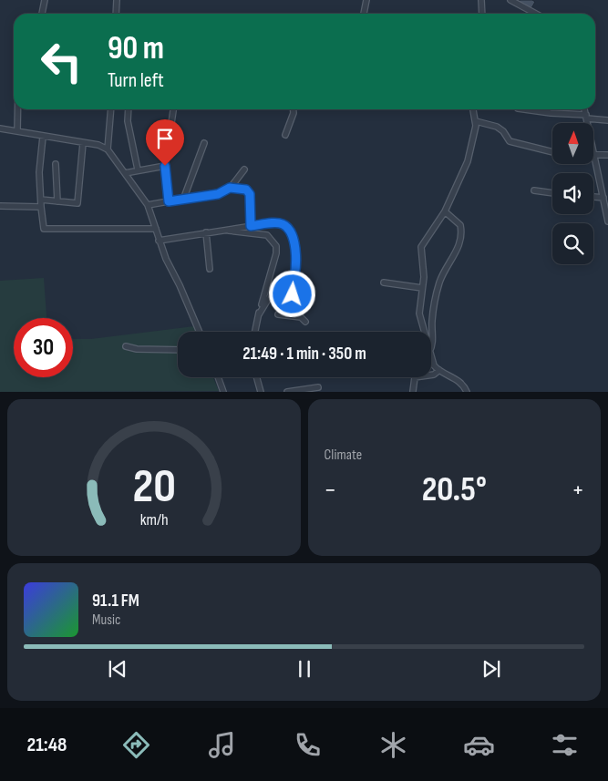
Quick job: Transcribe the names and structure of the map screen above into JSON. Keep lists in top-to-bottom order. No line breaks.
{"north":"top","page":{"turn":["90 m","Turn left"],"limit":"30","trip":"21:49 · 1 min · 350 m","tile":"Climate","heat":["−","20.5°","+"],"song":["91.1 FM","Music"],"tabs":"21:48","gauge":["20","km/h"]}}
